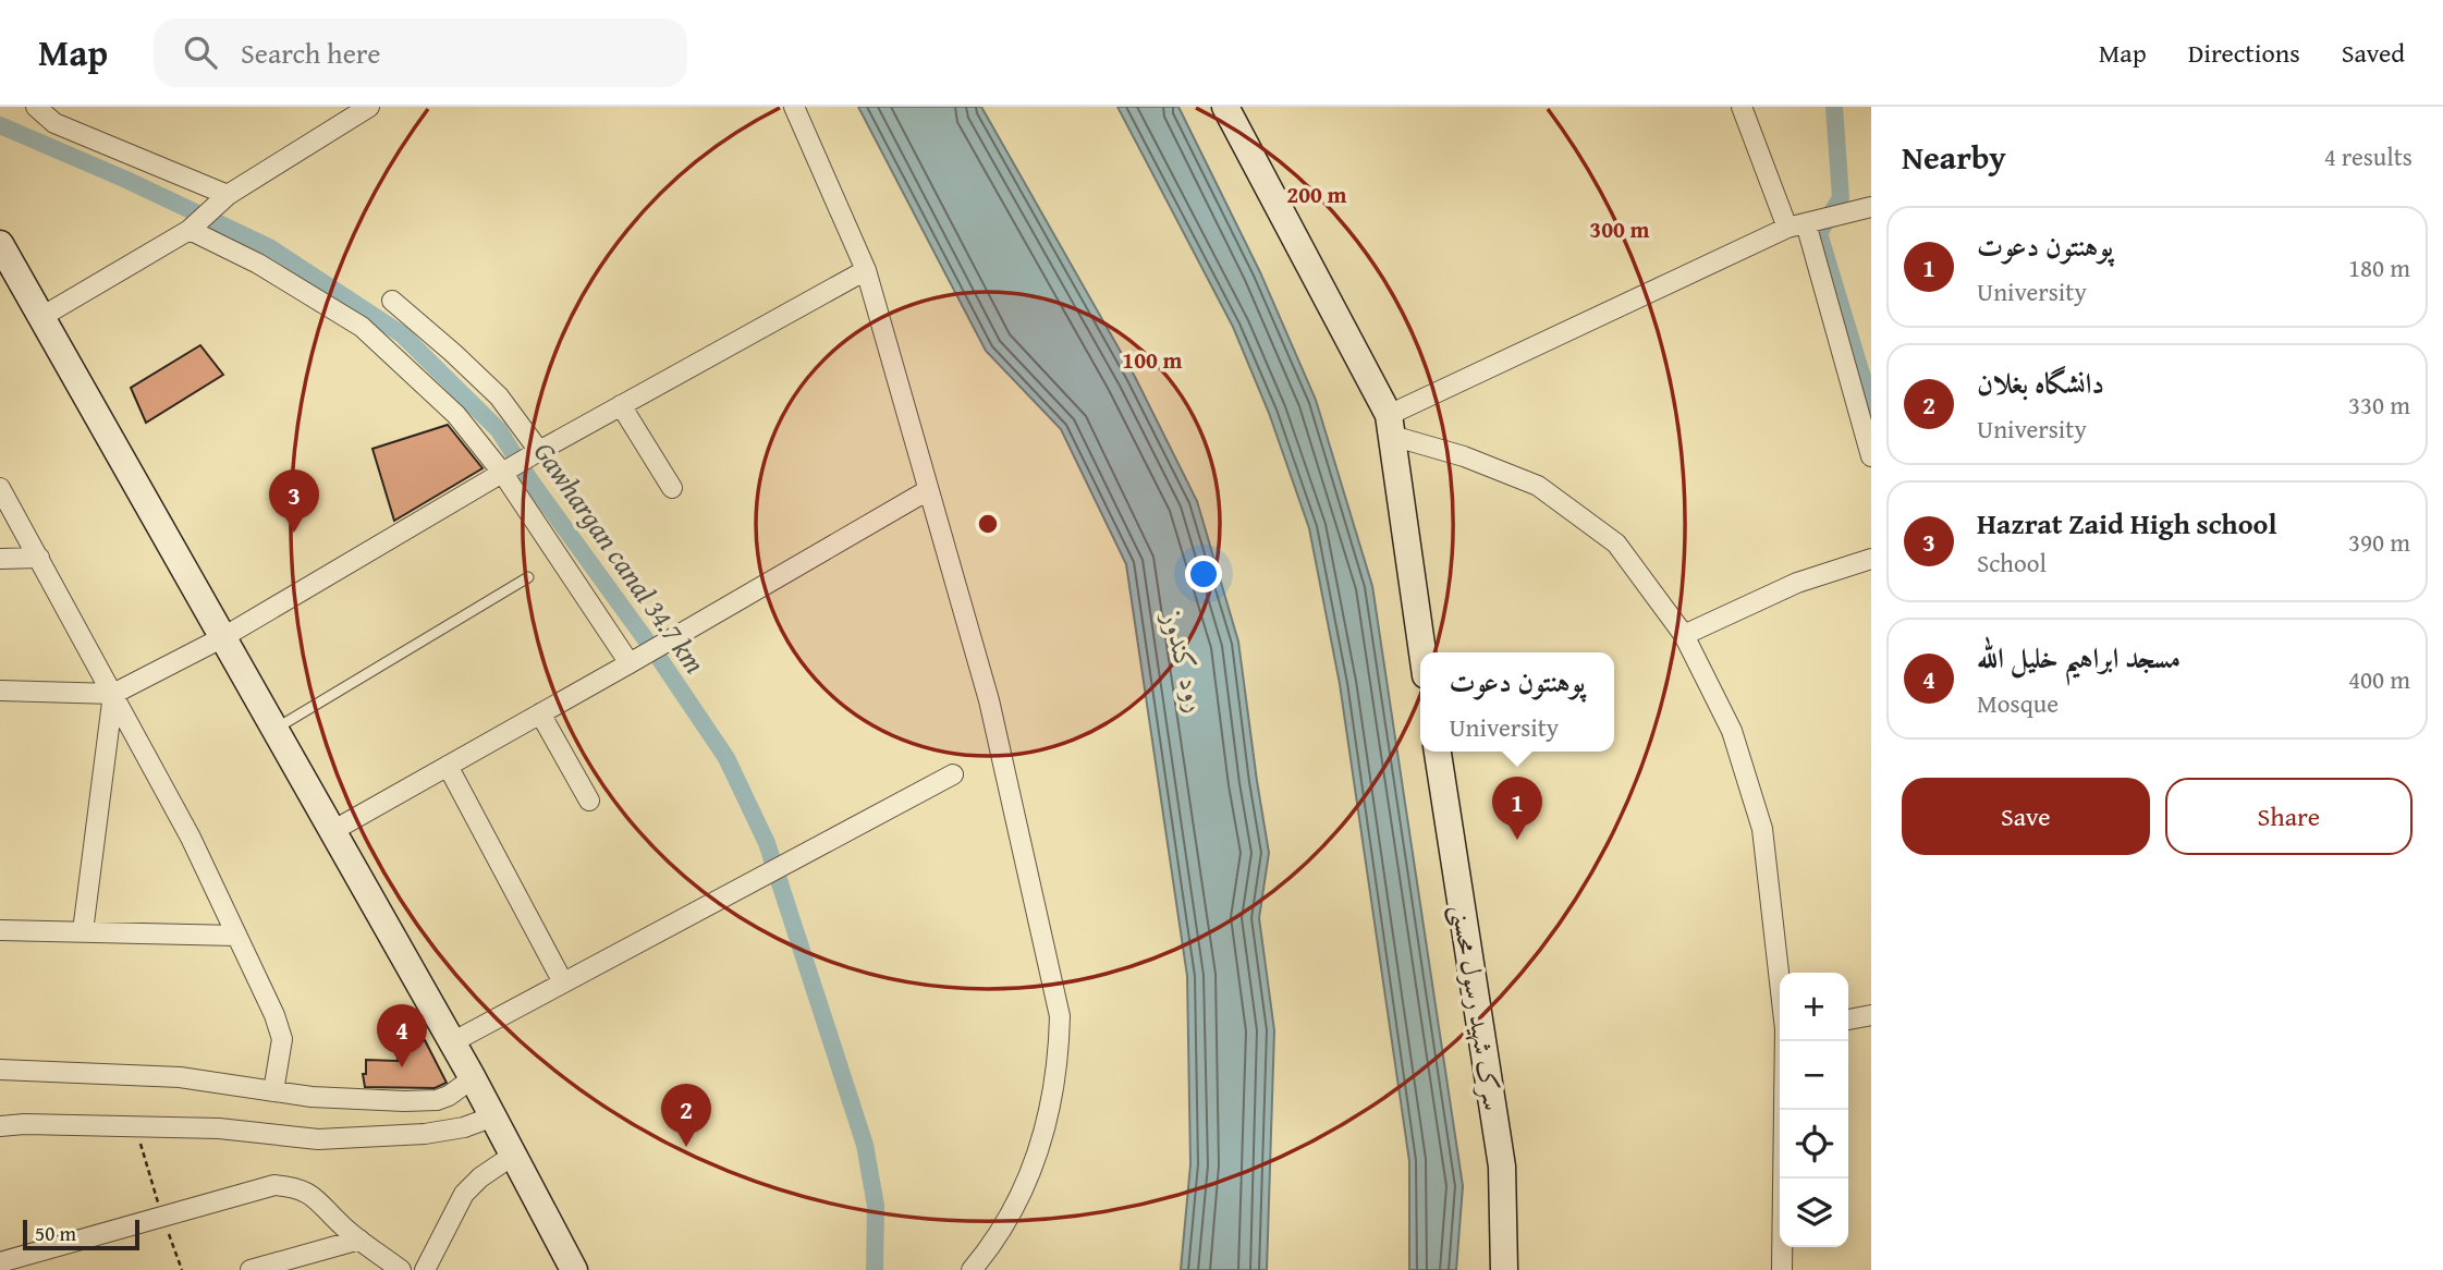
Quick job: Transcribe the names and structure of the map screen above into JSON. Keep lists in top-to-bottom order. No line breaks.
{"streets":{"street":["سرک شهید رسول محسنی"]},"water":["Gawhargan canal 34.7 km","رود کندوز"],"scale_bar":"50 m","page":{"header":"Map","search":"Search here","nav":["Map","Directions","Saved"],"heading":["Nearby","4 results"],"list":[{"mark":"1","name":"پوهنتون دعوت","note":"University","value":"180 m"},{"mark":"2","name":"دانشگاه بغلان","note":"University","value":"330 m"},{"mark":"3","name":"Hazrat Zaid High school","note":"School","value":"390 m"},{"mark":"4","name":"مسجد ابراهیم خلیل الله","note":"Mosque","value":"400 m"}],"pins":["3","1","4","2"],"popup":["پوهنتون دعوت","University"],"buttons":["Save","Share"],"map_buttons":["+","−"],"scale":"50 m"},"rings":["200 m","300 m","100 m"]}
